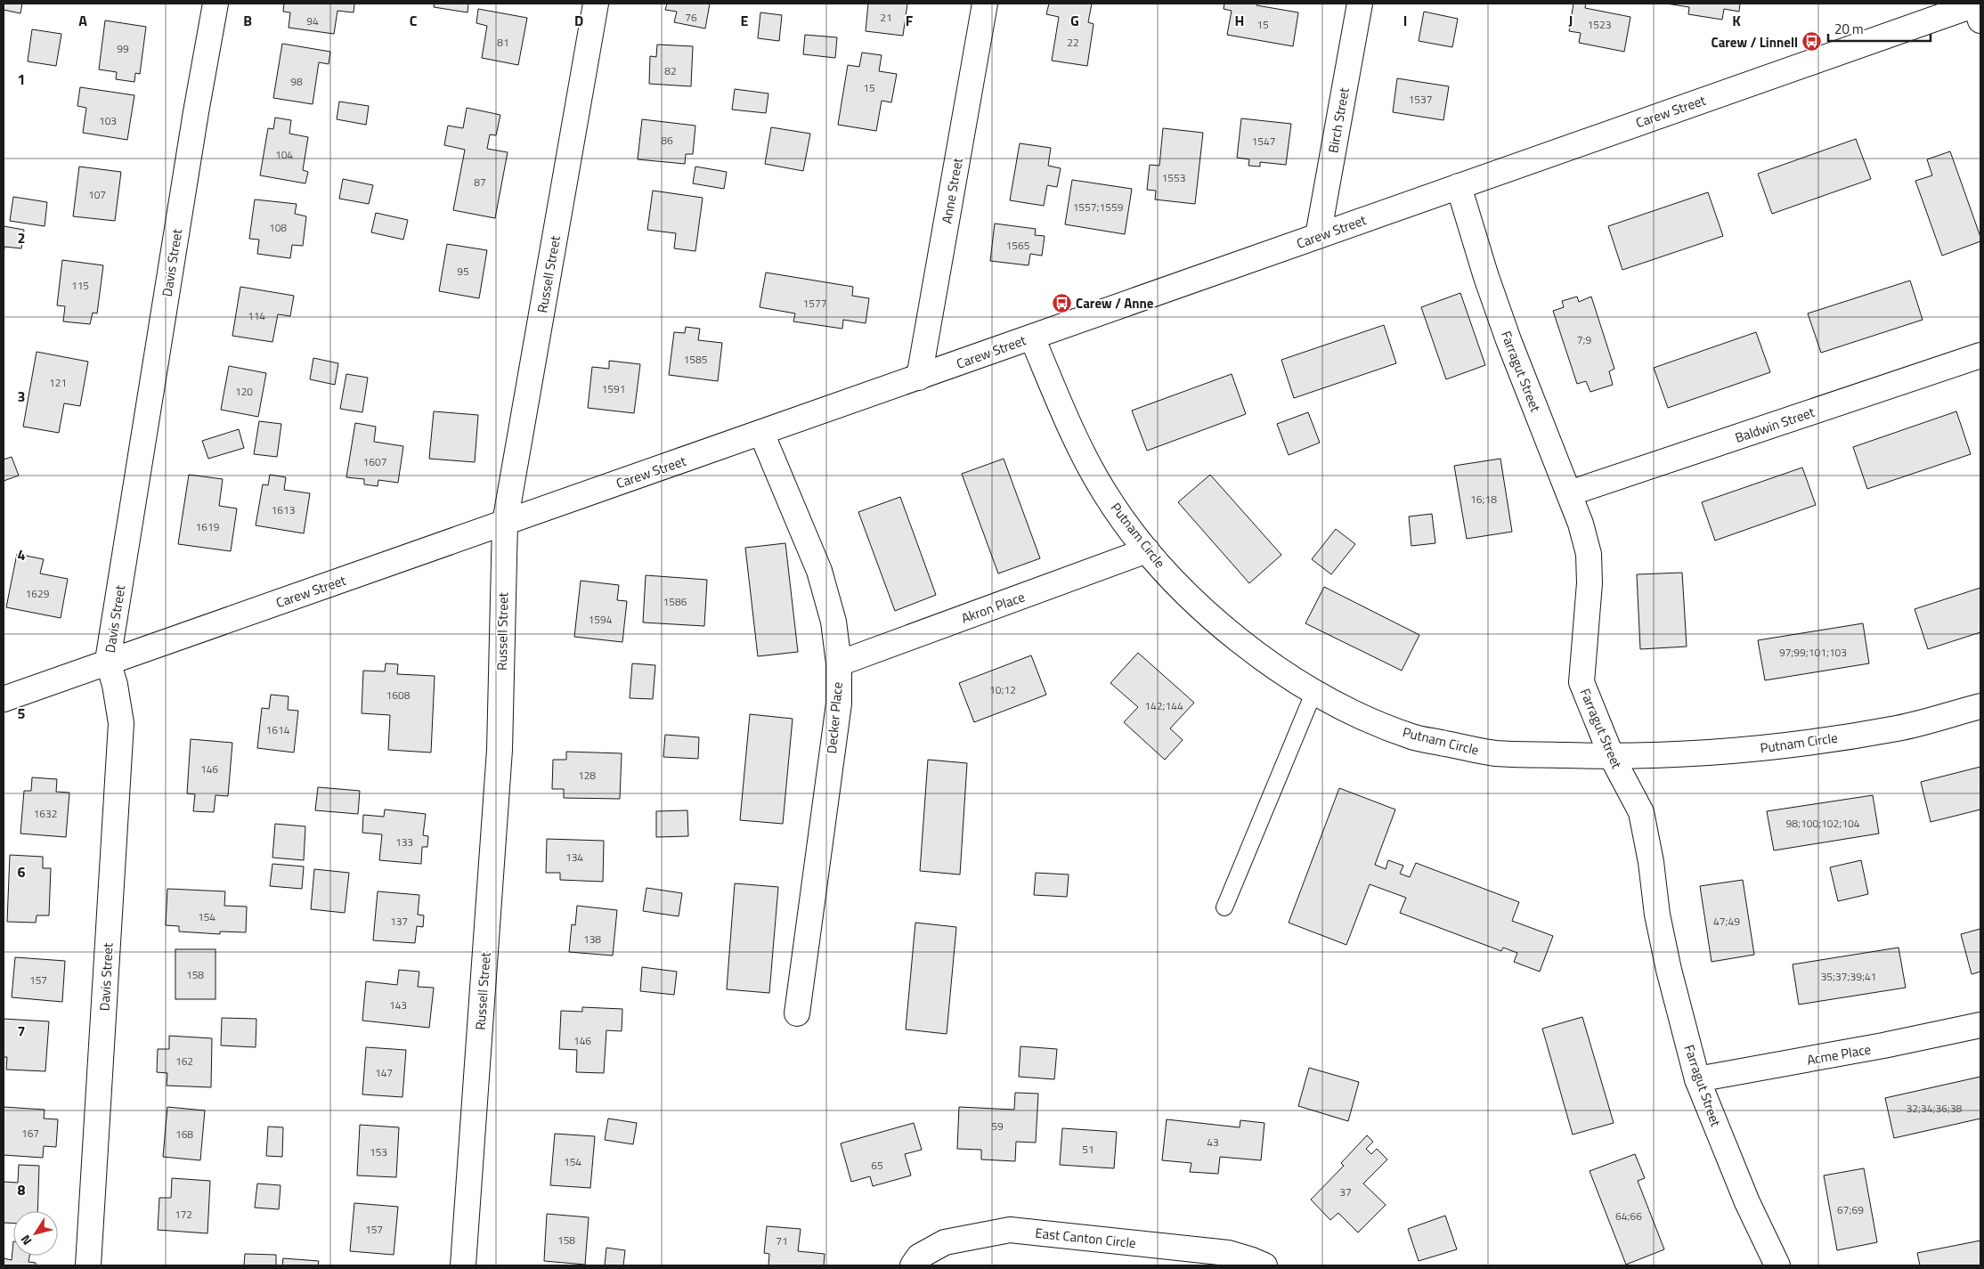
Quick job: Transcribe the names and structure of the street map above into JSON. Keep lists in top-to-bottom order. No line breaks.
{"streets":{"street":["Carew Street","Birch Street","Anne Street","Davis Street","Russell Street","Farragut Street","Baldwin Street","Putnam Circle","Akron Place","Decker Place","Acme Place","East Canton Circle"]},"crossings":[["Carew Street","Birch Street"],["Carew Street","Anne Street"],["Carew Street","Davis Street"],["Carew Street","Russell Street"],["Carew Street","Farragut Street"],["Carew Street","Putnam Circle"],["Carew Street","Decker Place"],["Farragut Street","Baldwin Street"],["Farragut Street","Putnam Circle"],["Farragut Street","Acme Place"],["Putnam Circle","Akron Place"],["Akron Place","Decker Place"]],"places":{"bus stop":["Carew / Linnell","Carew / Anne"]},"house_numbers":["76","21","94","15","1523","81","22","99","82","98","15","1537","103","86","1547","104","1553","87","107","1557;1559","108","1565","95","115","1577","114","7;9","1585","121","1591","120","1607","16;18","1613","1619","1629","1586","1594","97;99;101;103","10;12","1608","142;144","1614","146","128","1632","98;100;102;104","133","134","154","137","47;49","138","158","35;37;39;41","157","143","146","162","147","32;34;36;38","59","167","168","43","51","153","154","65","37","67;69","172","64;66","157","158","71"],"scale_bar":"20 m","north":"bottom left","grid":{"columns":["A","B","C","D","E","F","G","H","I","J","K"],"rows":["1","2","3","4","5","6","7","8"]}}
